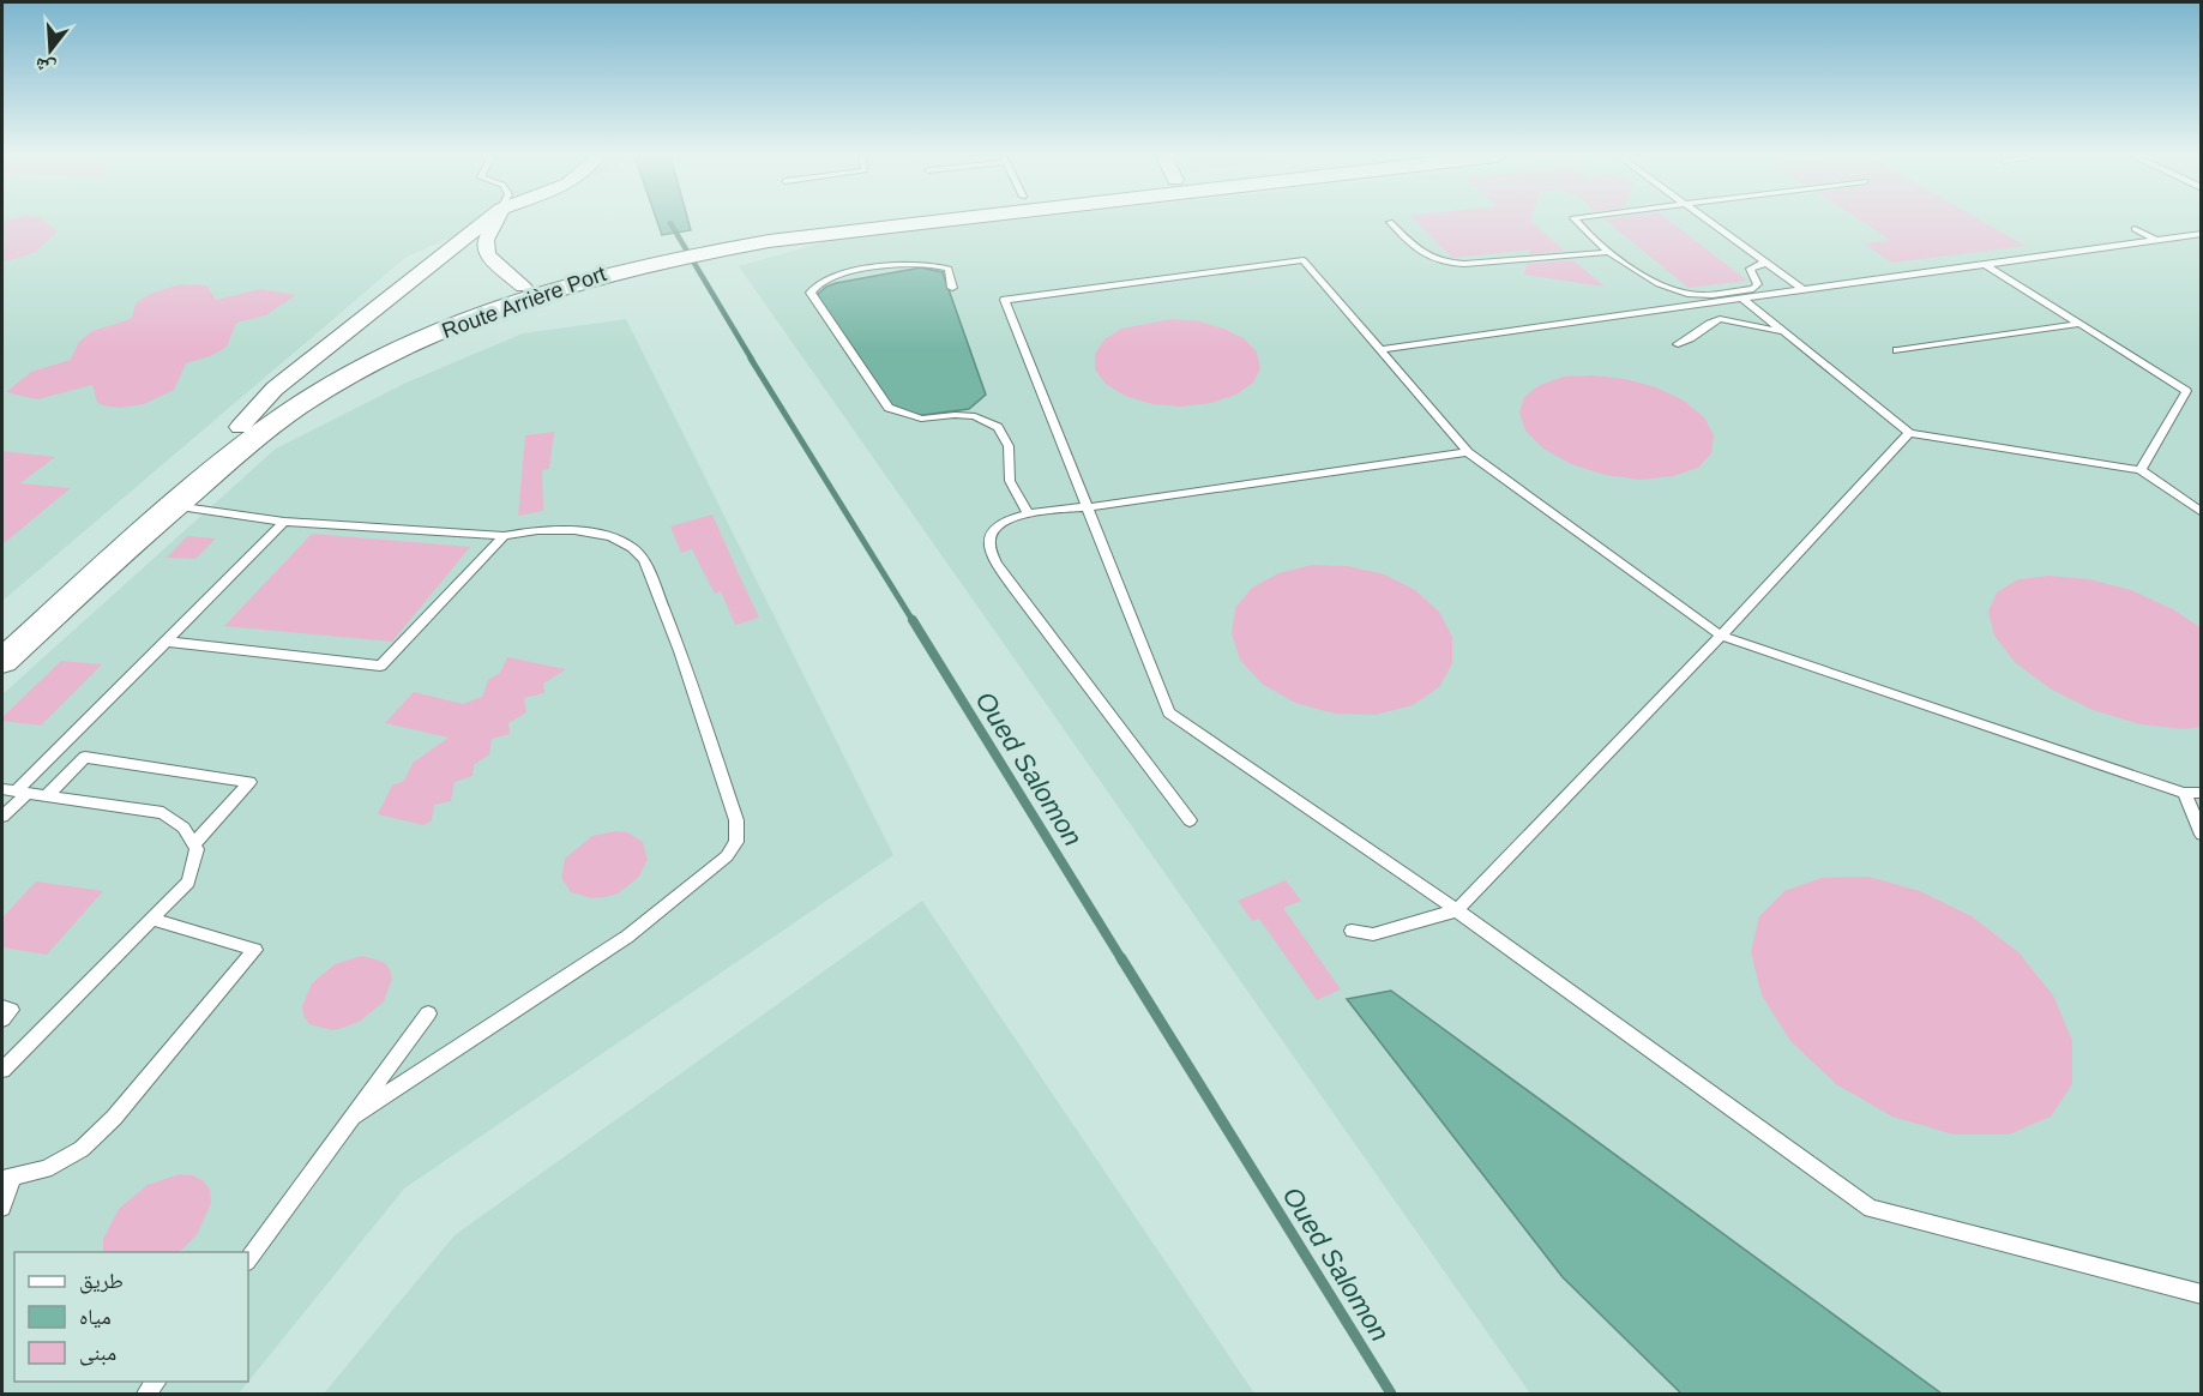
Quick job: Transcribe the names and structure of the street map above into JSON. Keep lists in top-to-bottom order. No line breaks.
{"streets":{"street":["Route Arrière Port"]},"water":["Oued Salomon"],"legend":["طريق","مياه","مبنى"],"north":"bottom"}
